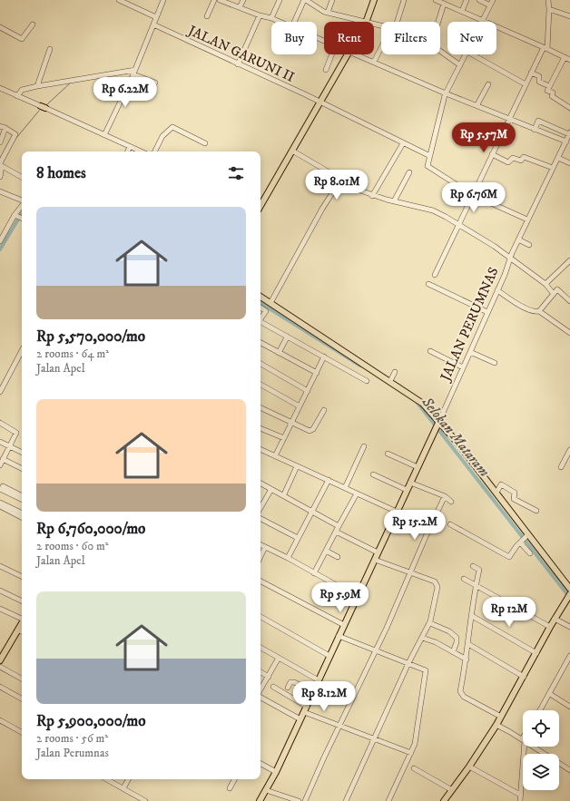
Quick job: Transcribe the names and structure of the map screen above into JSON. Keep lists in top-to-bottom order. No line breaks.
{"streets":{"main road":["JALAN PERUMNAS"],"street":["JALAN GARUNI II"]},"water":["Selokan Mataram"],"page":{"chip":["Buy","Rent","Filters","New"],"price":["Rp 6.22M","Rp 5.57M","Rp 8.01M","Rp 6.76M","Rp 15.2M","Rp 5.9M","Rp 12M","Rp 8.12M"],"heading":"8 homes","list":[{"name":"Rp 5,570,000/mo","note":"2 rooms · 64 m² · Jalan Apel"},{"name":"Rp 6,760,000/mo","note":"2 rooms · 60 m² · Jalan Apel"},{"name":"Rp 5,900,000/mo","note":"2 rooms · 56 m² · Jalan Perumnas"}]}}
